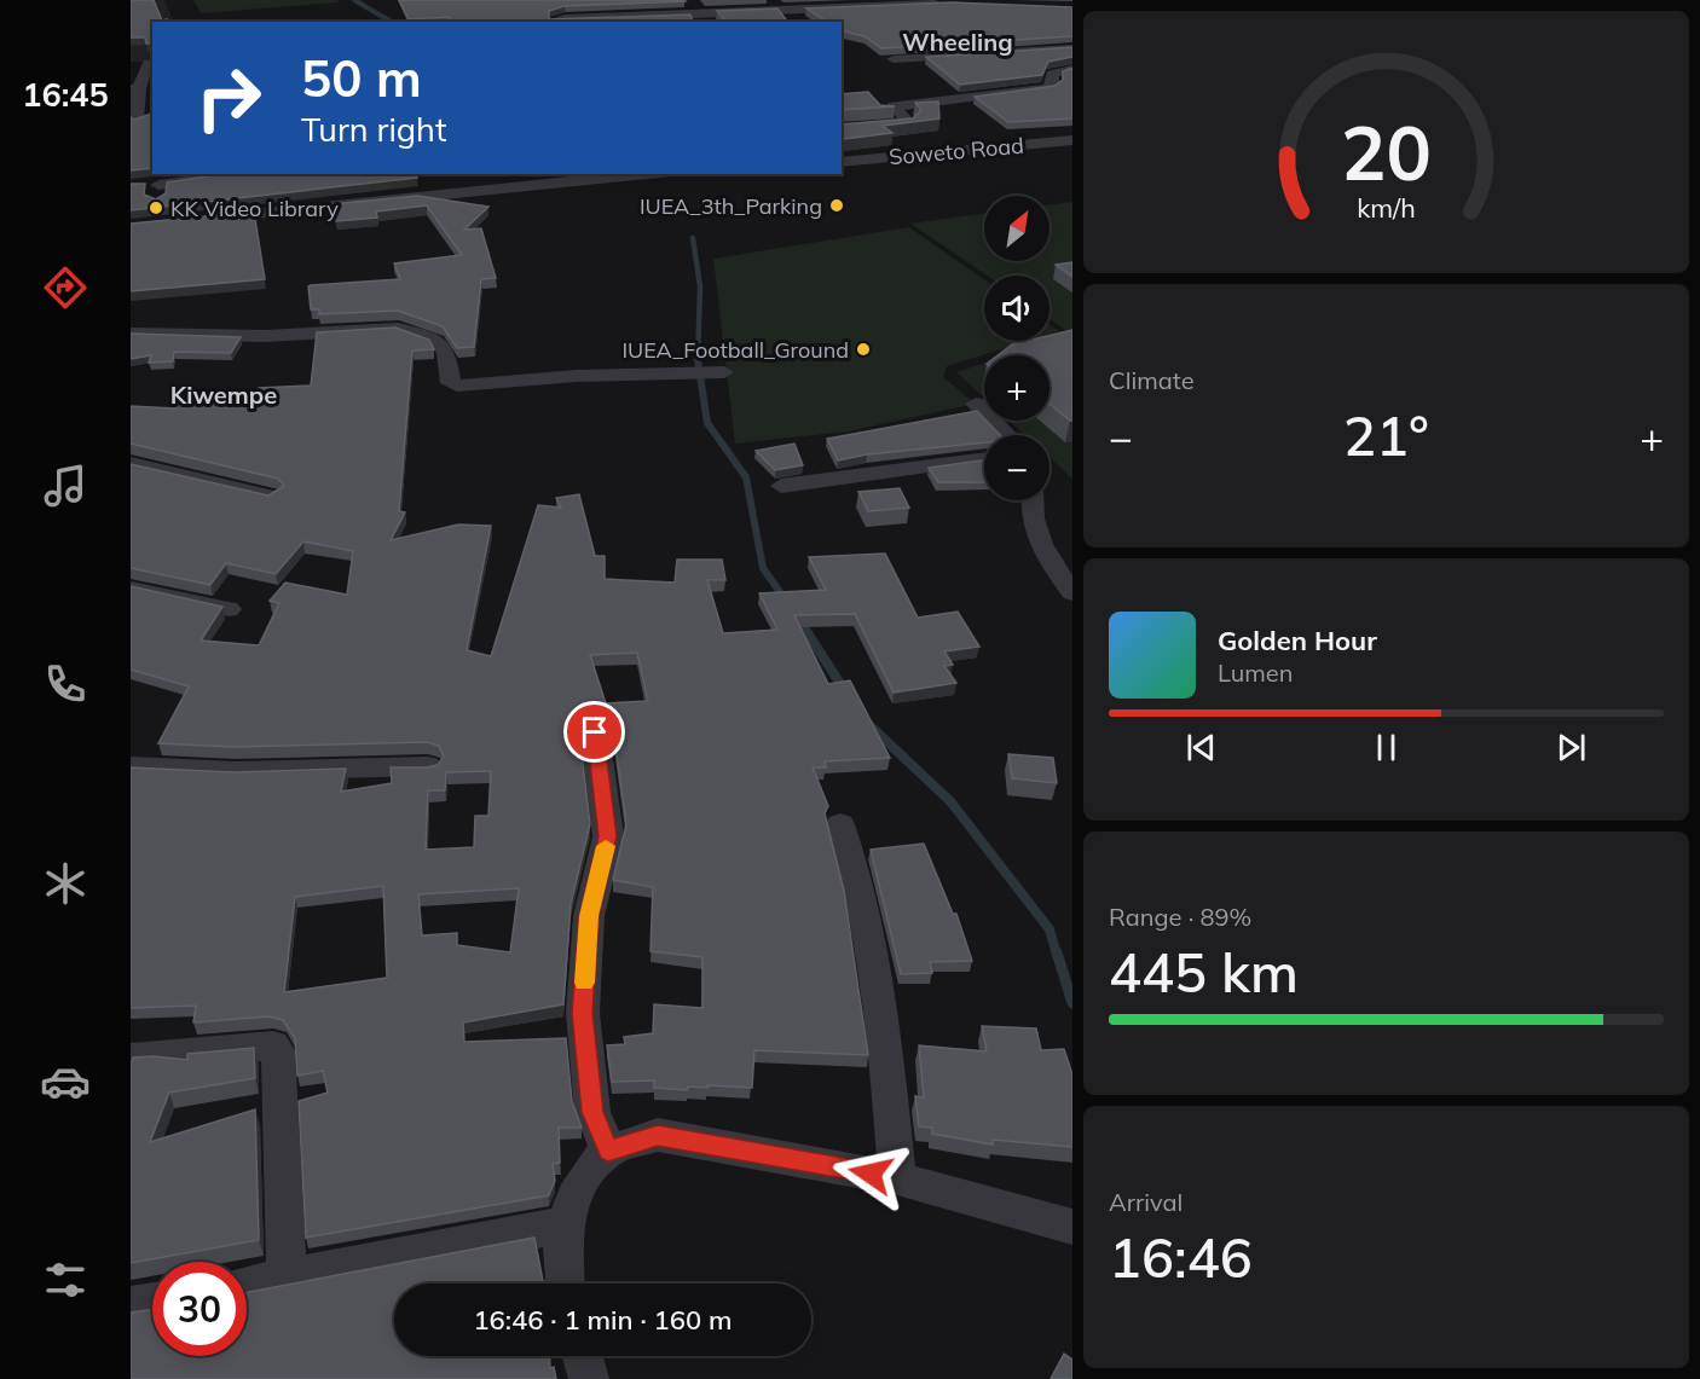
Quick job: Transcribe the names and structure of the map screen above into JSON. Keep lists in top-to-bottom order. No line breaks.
{"streets":{"street":["Soweto Road"]},"districts":["Wheeling","Kiwempe"],"places":["IUEA_3th_Parking","KK Video Library","IUEA_Football_Ground"],"north":"top right","page":{"tabs":"16:45","turn":["50 m","Turn right"],"map_buttons":["+","−"],"tile":["Climate",["Range · 89%","445 km"],["Arrival","16:46"]],"heat":["−","21°","+"],"song":["Golden Hour","Lumen"],"limit":"30","trip":"16:46 · 1 min · 160 m","gauge":["20","km/h"]}}
